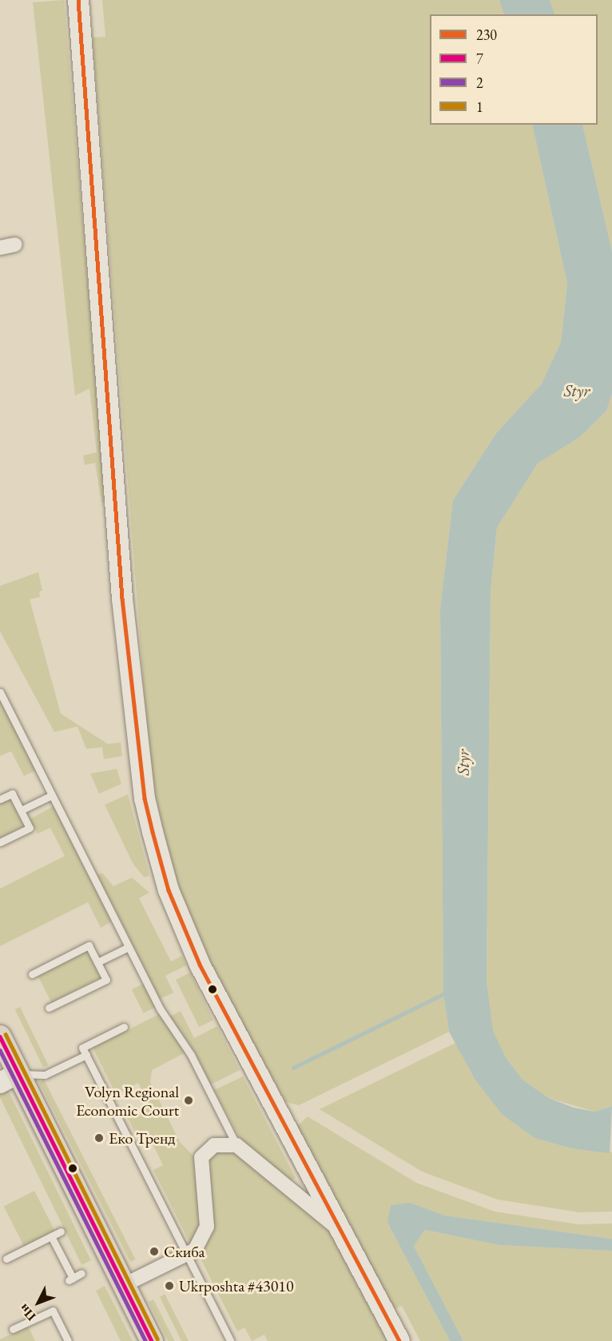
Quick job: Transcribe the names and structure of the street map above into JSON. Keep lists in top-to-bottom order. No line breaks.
{"water":["Styr"],"places":["Volyn Regional Economic Court","Еко Тренд","Скиба","Ukrposhta #43010"],"lines":["transit line 230","transit line 1","transit line 7","transit line 2"],"legend":["230","7","2","1"],"north":"bottom left"}
